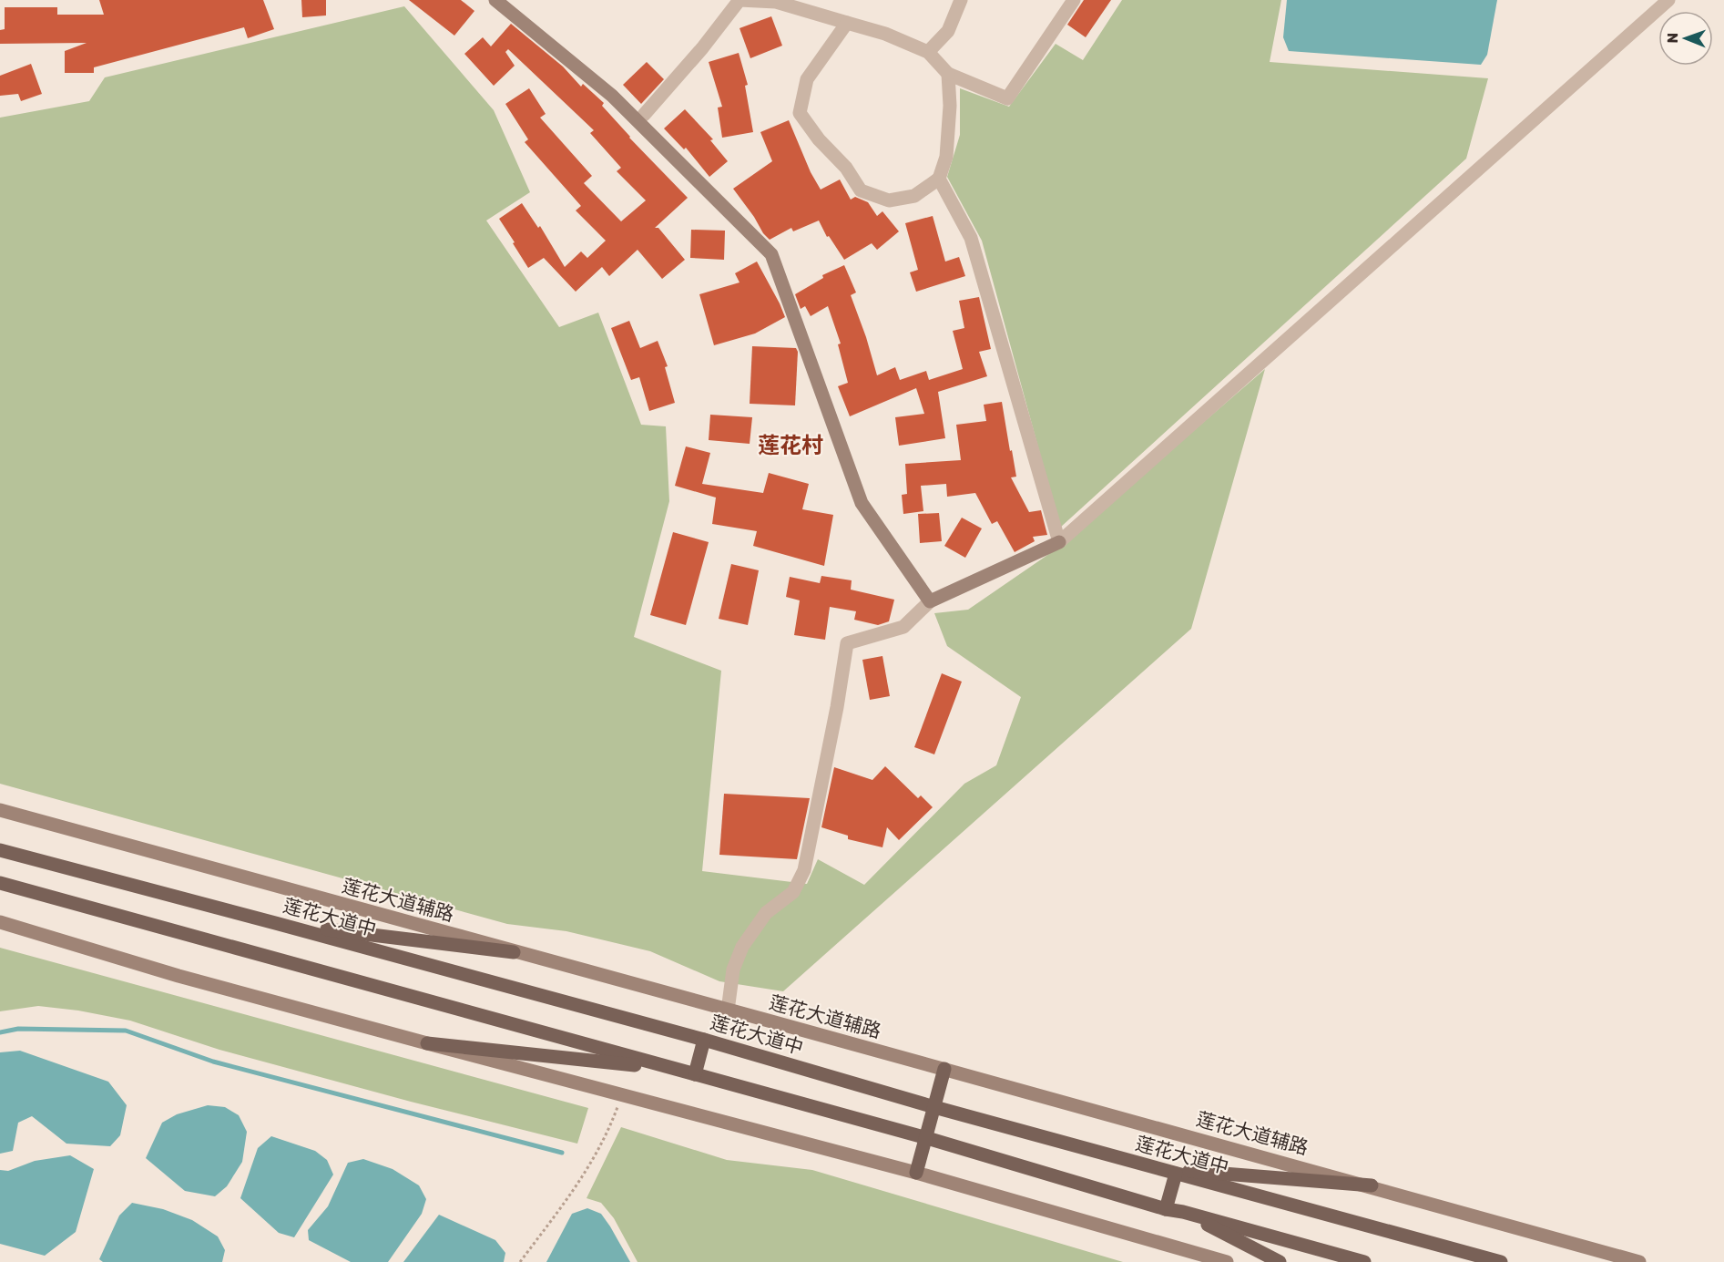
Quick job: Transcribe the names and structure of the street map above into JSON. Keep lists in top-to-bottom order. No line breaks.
{"streets":{"main road":["莲花大道中"],"street":["莲花大道辅路"]},"districts":["莲花村"],"north":"left"}
